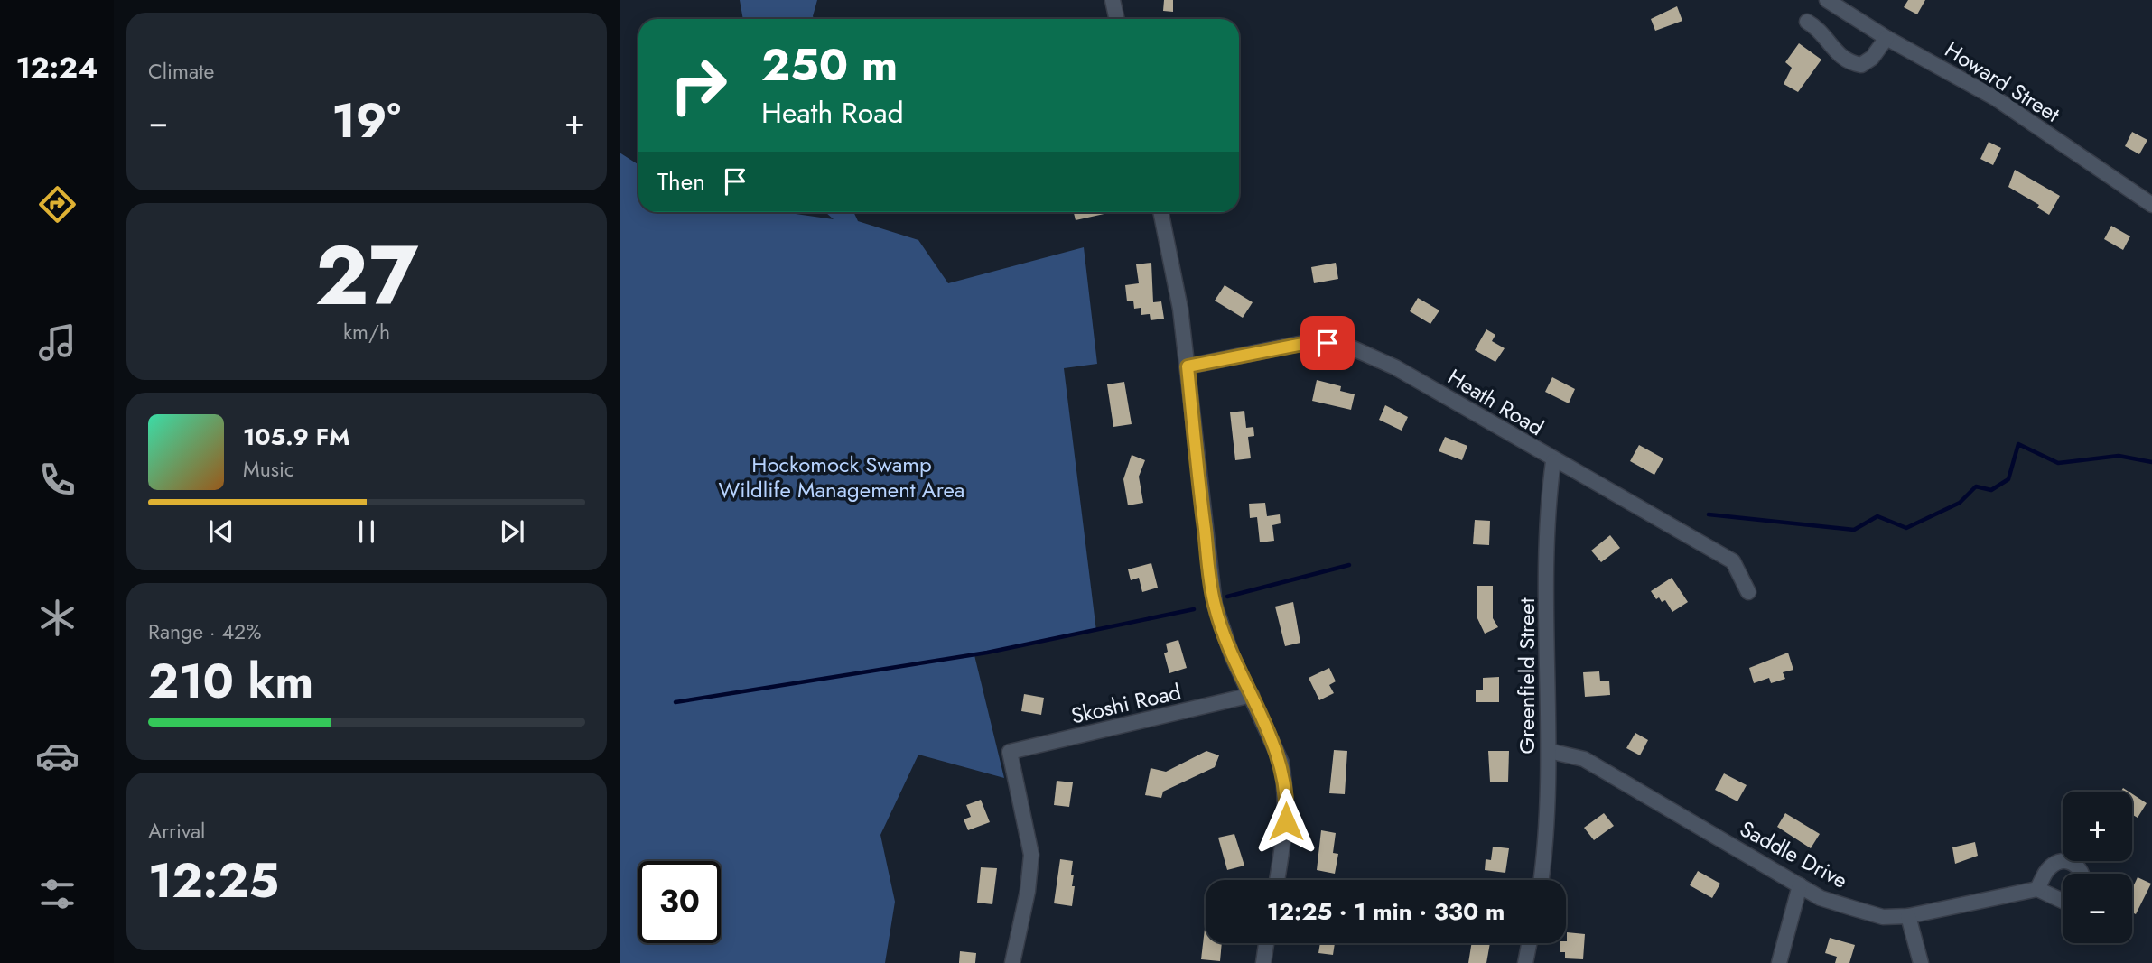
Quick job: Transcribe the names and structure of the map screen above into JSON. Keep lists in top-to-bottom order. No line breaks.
{"streets":{"street":["Howard Street","Heath Road","Greenfield Street","Skoshi Road","Saddle Drive"]},"crossings":[["Heath Road","Greenfield Street"],["Greenfield Street","Saddle Drive"]],"parks":["Hockomock Swamp Wildlife Management Area"],"page":{"tabs":"12:24","tile":["Climate",["27","km/h"],["Range · 42%","210 km"],["Arrival","12:25"]],"turn":["250 m","Heath Road"],"heat":["−","19°","+"],"then":"Then","song":["105.9 FM","Music"],"map_buttons":["+","−"],"limit":"30","trip":"12:25 · 1 min · 330 m"}}
